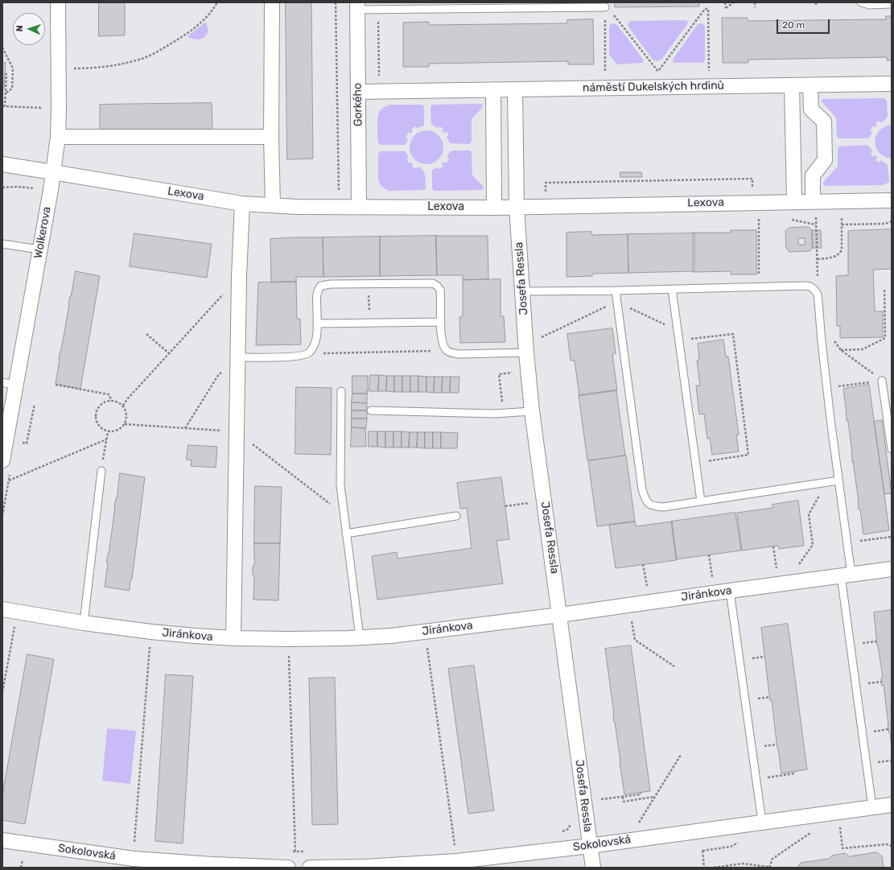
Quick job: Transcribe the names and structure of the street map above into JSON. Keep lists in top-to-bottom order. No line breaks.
{"streets":{"street":["náměstí Dukelských hrdinů","Gorkého","Lexova","Wolkerova","Josefa Ressla","Jiránkova","Sokolovská"]},"crossings":[["náměstí Dukelských hrdinů","Gorkého"],["Gorkého","Lexova"],["Lexova","Wolkerova"],["Lexova","Josefa Ressla"],["Josefa Ressla","Jiránkova"],["Josefa Ressla","Sokolovská"]],"scale_bar":"20 m","north":"left"}
